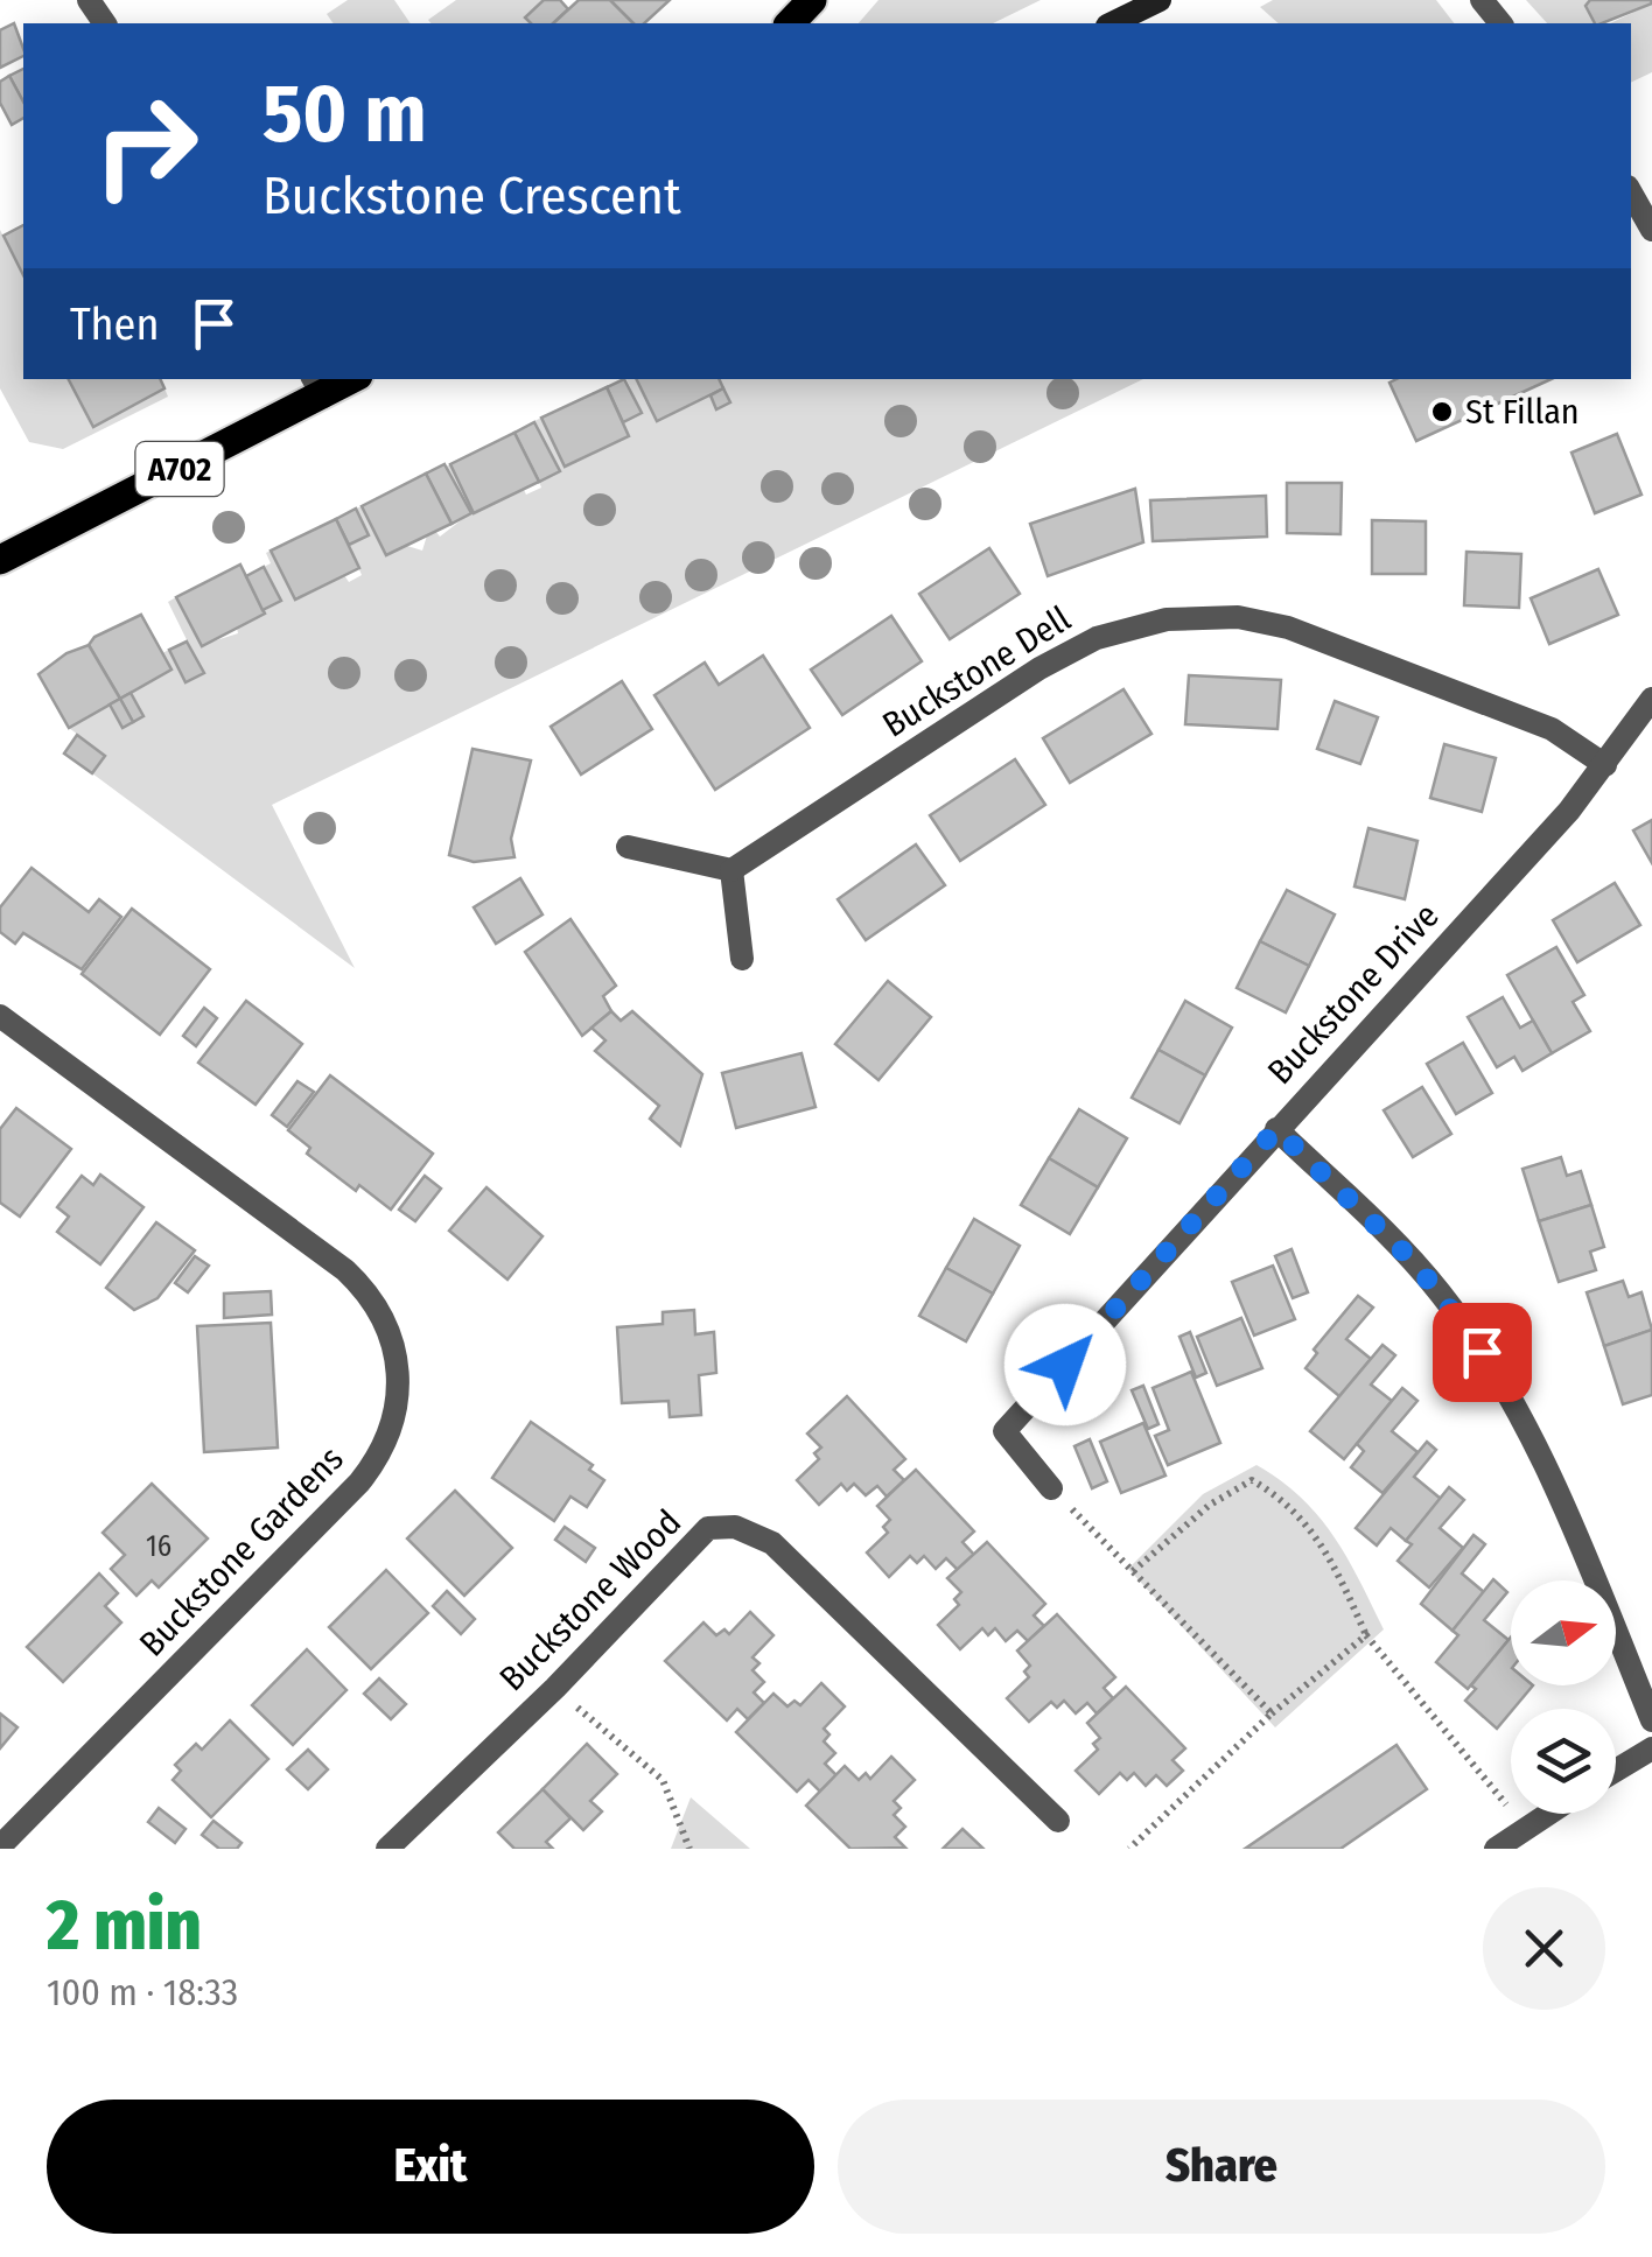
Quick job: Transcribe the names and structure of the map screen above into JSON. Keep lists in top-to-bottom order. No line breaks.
{"streets":{"main road":["A702"],"street":["Buckstone Dell","Buckstone Drive","Buckstone Gardens","Buckstone Wood"]},"crossings":[["Buckstone Dell","Buckstone Drive"]],"places":["St Fillan"],"house_numbers":["16"],"north":"right","page":{"turn":["50 m","Buckstone Crescent"],"then":"Then","heading":["2 min","100 m · 18:33"],"buttons":["Exit","Share"]}}
